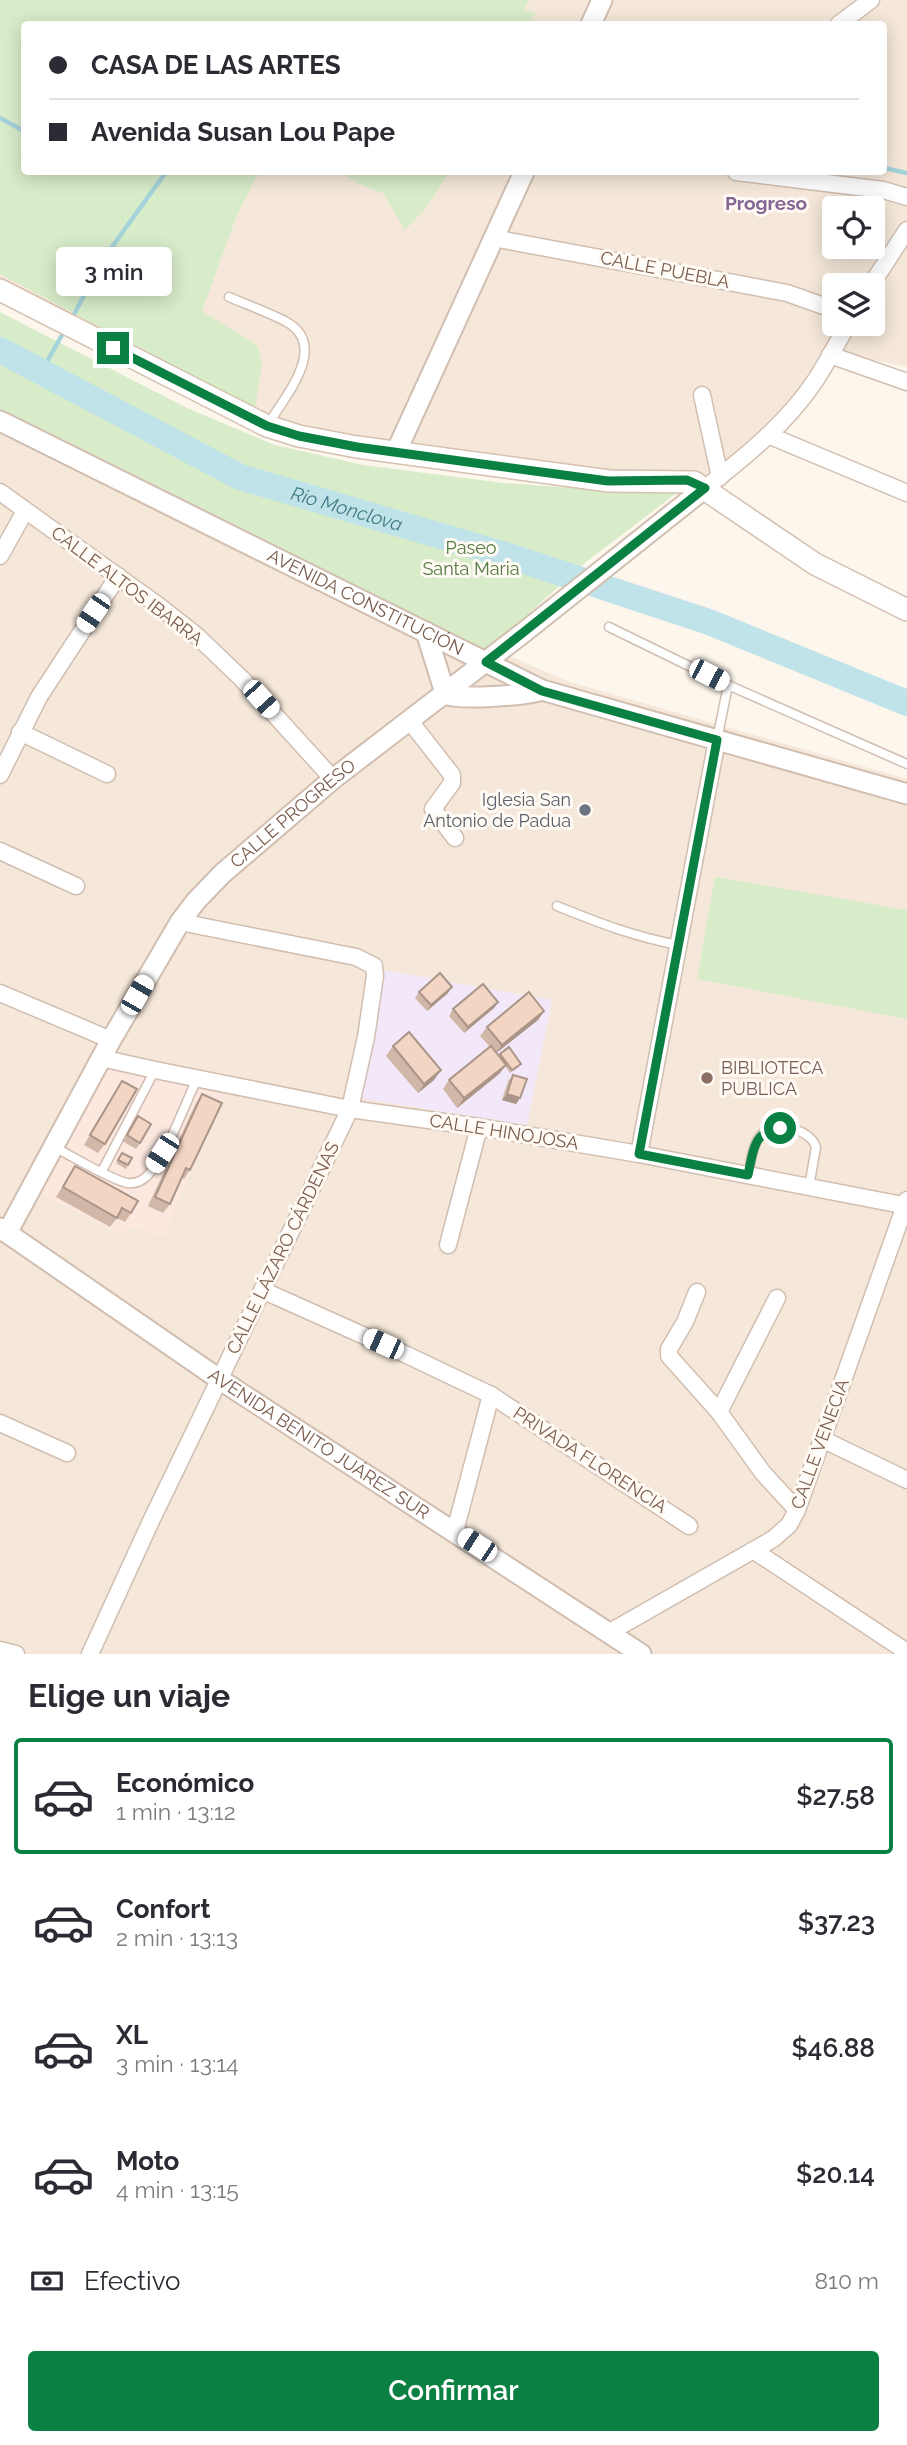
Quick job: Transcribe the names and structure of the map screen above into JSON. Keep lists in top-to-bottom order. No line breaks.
{"streets":{"street":["CALLE PUEBLA","CALLE ALTOS IBARRA","AVENIDA CONSTITUCIÓN","CALLE PROGRESO","CALLE HINOJOSA","CALLE LÁZARO CÁRDENAS","AVENIDA BENITO JUÁREZ SUR","CALLE VENECIA","PRIVADA FLORENCIA"]},"crossings":[["CALLE ALTOS IBARRA","CALLE PROGRESO"],["AVENIDA CONSTITUCIÓN","CALLE PROGRESO"],["CALLE PROGRESO","CALLE HINOJOSA"],["CALLE PROGRESO","CALLE LÁZARO CÁRDENAS"],["CALLE PROGRESO","AVENIDA BENITO JUÁREZ SUR"],["CALLE HINOJOSA","CALLE LÁZARO CÁRDENAS"],["CALLE HINOJOSA","CALLE VENECIA"],["CALLE LÁZARO CÁRDENAS","AVENIDA BENITO JUÁREZ SUR"],["CALLE LÁZARO CÁRDENAS","PRIVADA FLORENCIA"],["AVENIDA BENITO JUÁREZ SUR","CALLE VENECIA"]],"districts":["Progreso"],"water":["Rio Monclova"],"parks":["Paseo Santa Maria"],"places":["Iglesia San Antonio de Padua","BIBLIOTECA PUBLICA"],"page":{"banner":["CASA DE LAS ARTES","Avenida Susan Lou Pape"],"bubble":"3 min","heading":"Elige un viaje","list":[{"name":"Económico","note":"1 min · 13:12","value":"$27.58"},{"name":"Confort","note":"2 min · 13:13","value":"$37.23"},{"name":"XL","note":"3 min · 13:14","value":"$46.88"},{"name":"Moto","note":"4 min · 13:15","value":"$20.14"}],"pay":["Efectivo","810 m"],"buttons":"Confirmar"}}
